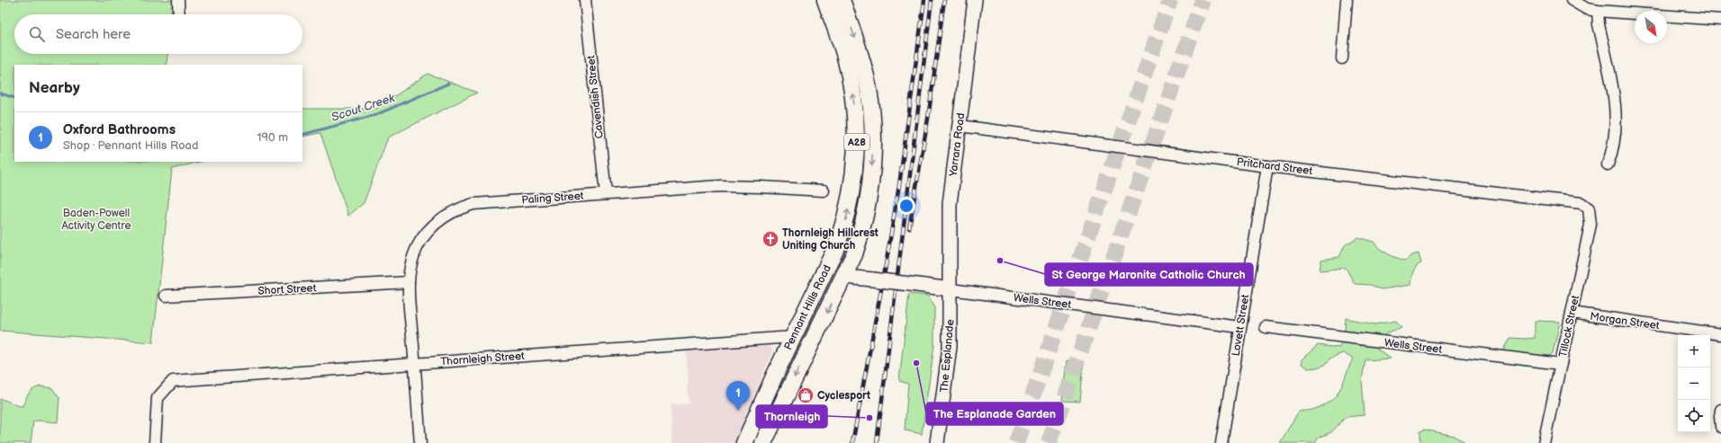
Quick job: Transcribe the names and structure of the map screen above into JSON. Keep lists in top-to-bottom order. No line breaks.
{"streets":{"highway":["A28","Pennant Hills Road"],"main road":["Yarrara Road","Wells Street","The Esplanade"],"street":["Cavendish Street","Pritchard Street","Paling Street","Short Street","Morgan Street","Lovett Street","Tillock Street","Thornleigh Street"]},"crossings":[["Cavendish Street","Paling Street"],["Yarrara Road","Pritchard Street"],["Yarrara Road","Wells Street"],["Yarrara Road","The Esplanade"],["Pritchard Street","Lovett Street"],["Pritchard Street","Tillock Street"],["Paling Street","Short Street"],["Paling Street","Thornleigh Street"],["Wells Street","Pennant Hills Road"],["Wells Street","Lovett Street"],["Wells Street","Tillock Street"],["Wells Street","The Esplanade"],["Pennant Hills Road","Thornleigh Street"],["Morgan Street","Tillock Street"]],"water":["Scout Creek"],"parks":["Baden-Powell Activity Centre"],"places":{"church":["Thornleigh Hillcrest Uniting Church"],"other":["St George Maronite Catholic Church","The Esplanade Garden","Thornleigh"],"shop":["Cyclesport"]},"north":"bottom right","page":{"search":"Search here","heading":"Nearby","list":[{"mark":"1","name":"Oxford Bathrooms","note":"Shop · Pennant Hills Road","value":"190 m"}],"map_buttons":["+","−"],"pins":"1"}}
